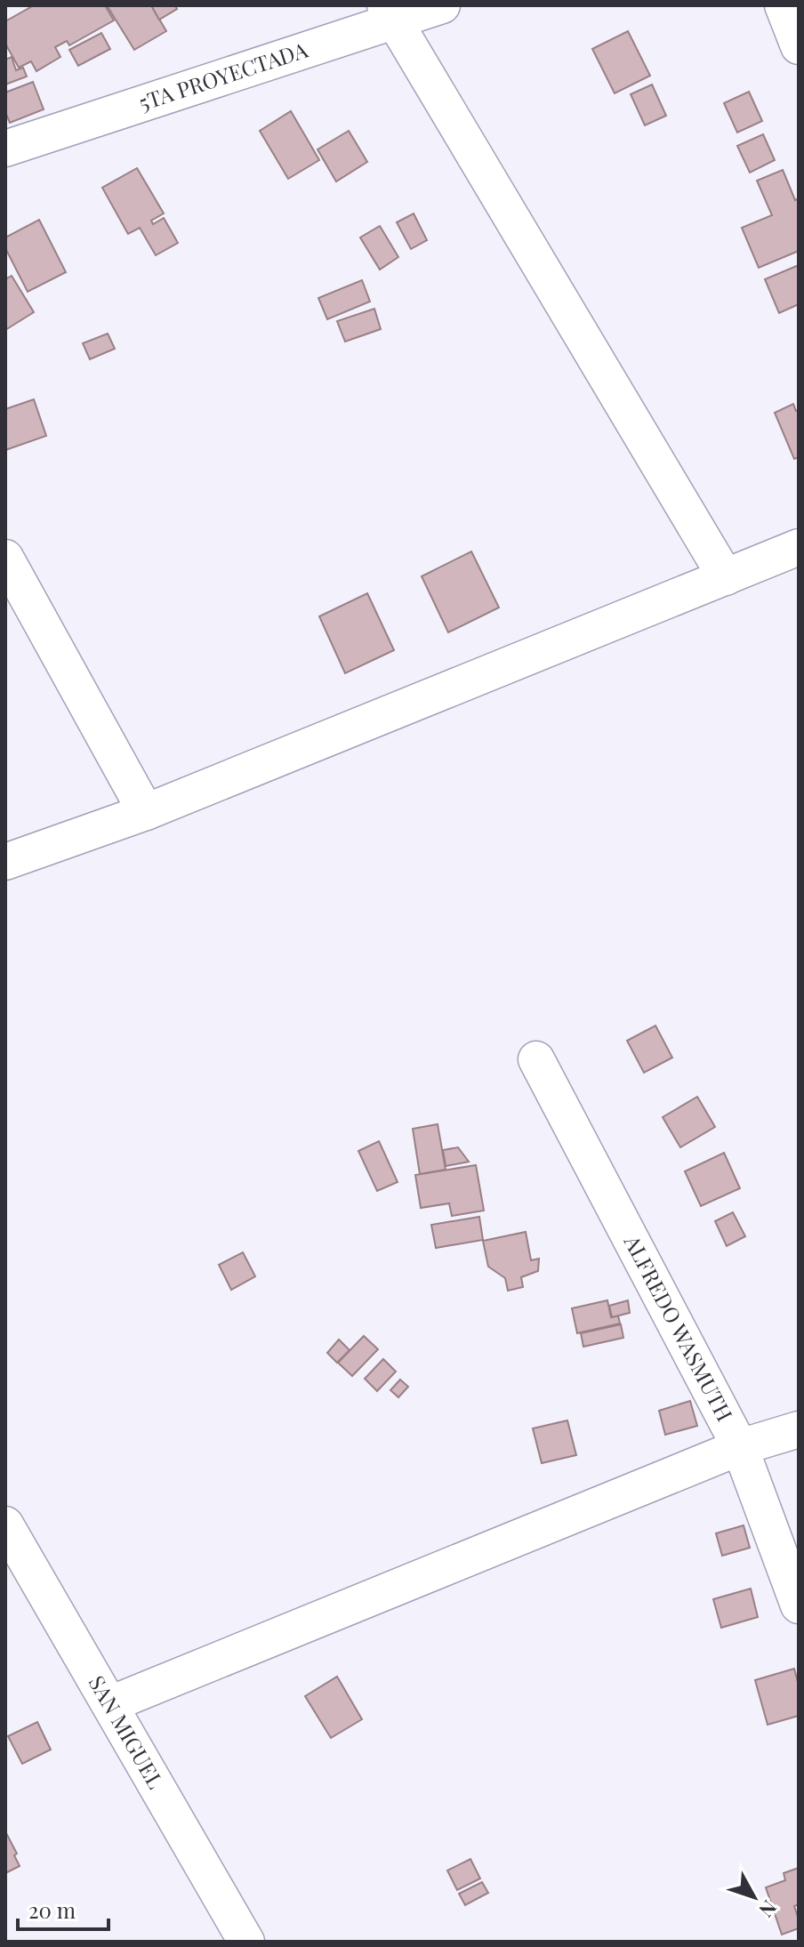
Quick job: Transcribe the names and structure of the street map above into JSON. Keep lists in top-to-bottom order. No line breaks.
{"streets":{"street":["5TA PROYECTADA","ALFREDO WASMUTH","SAN MIGUEL"]},"scale_bar":"20 m","north":"bottom right"}
